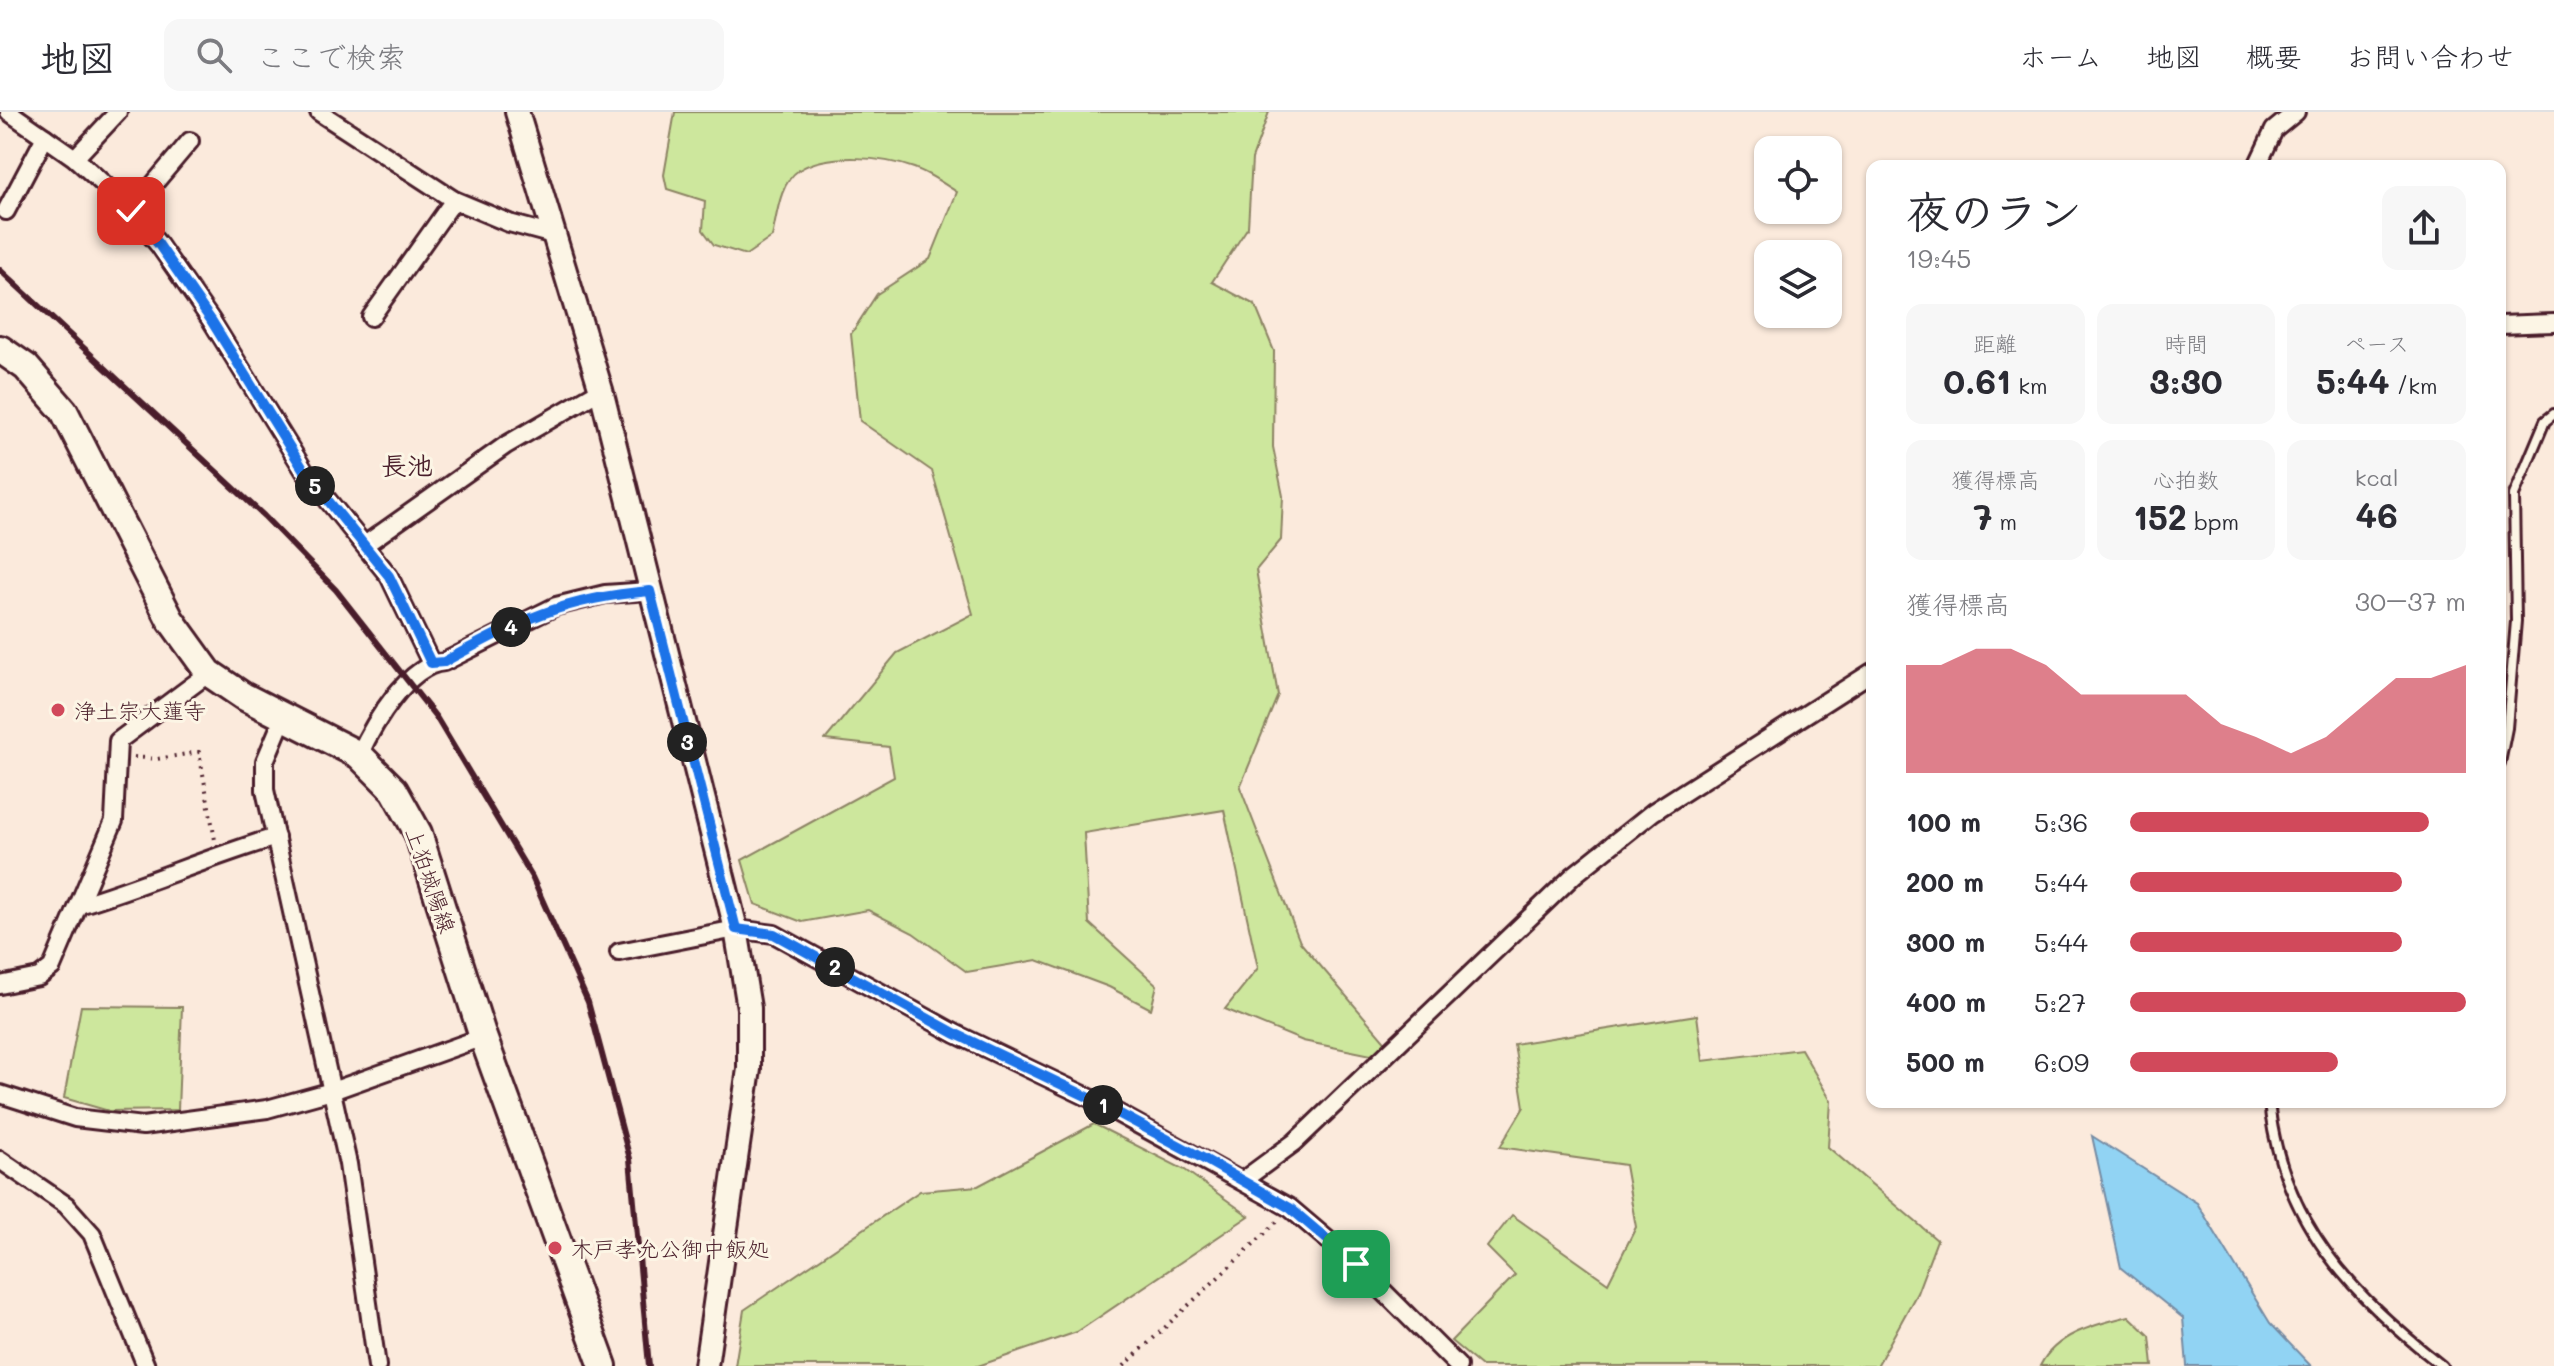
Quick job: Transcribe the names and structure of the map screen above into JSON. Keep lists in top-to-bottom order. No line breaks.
{"streets":{"main road":["上狛城陽線"]},"districts":["長池"],"places":["浄土宗大蓮寺","木戸孝允公御中飯処"],"page":{"header":"地図","search":"ここで検索","nav":["ホーム","地図","概要","お問い合わせ"],"heading":["夜のラン","19:45"],"stats":[["距離","0.61 km"],["時間","3:30"],["ペース","5:44 /km"],["獲得標高","7 m"],["心拍数","152 bpm"],["kcal","46"]],"pins":["5","4","3","2","1"],"chart":["獲得標高","30–37 m"],"list":[{"name":"100 m","note":"5:36"},{"name":"200 m","note":"5:44"},{"name":"300 m","note":"5:44"},{"name":"400 m","note":"5:27"},{"name":"500 m","note":"6:09"}]}}
